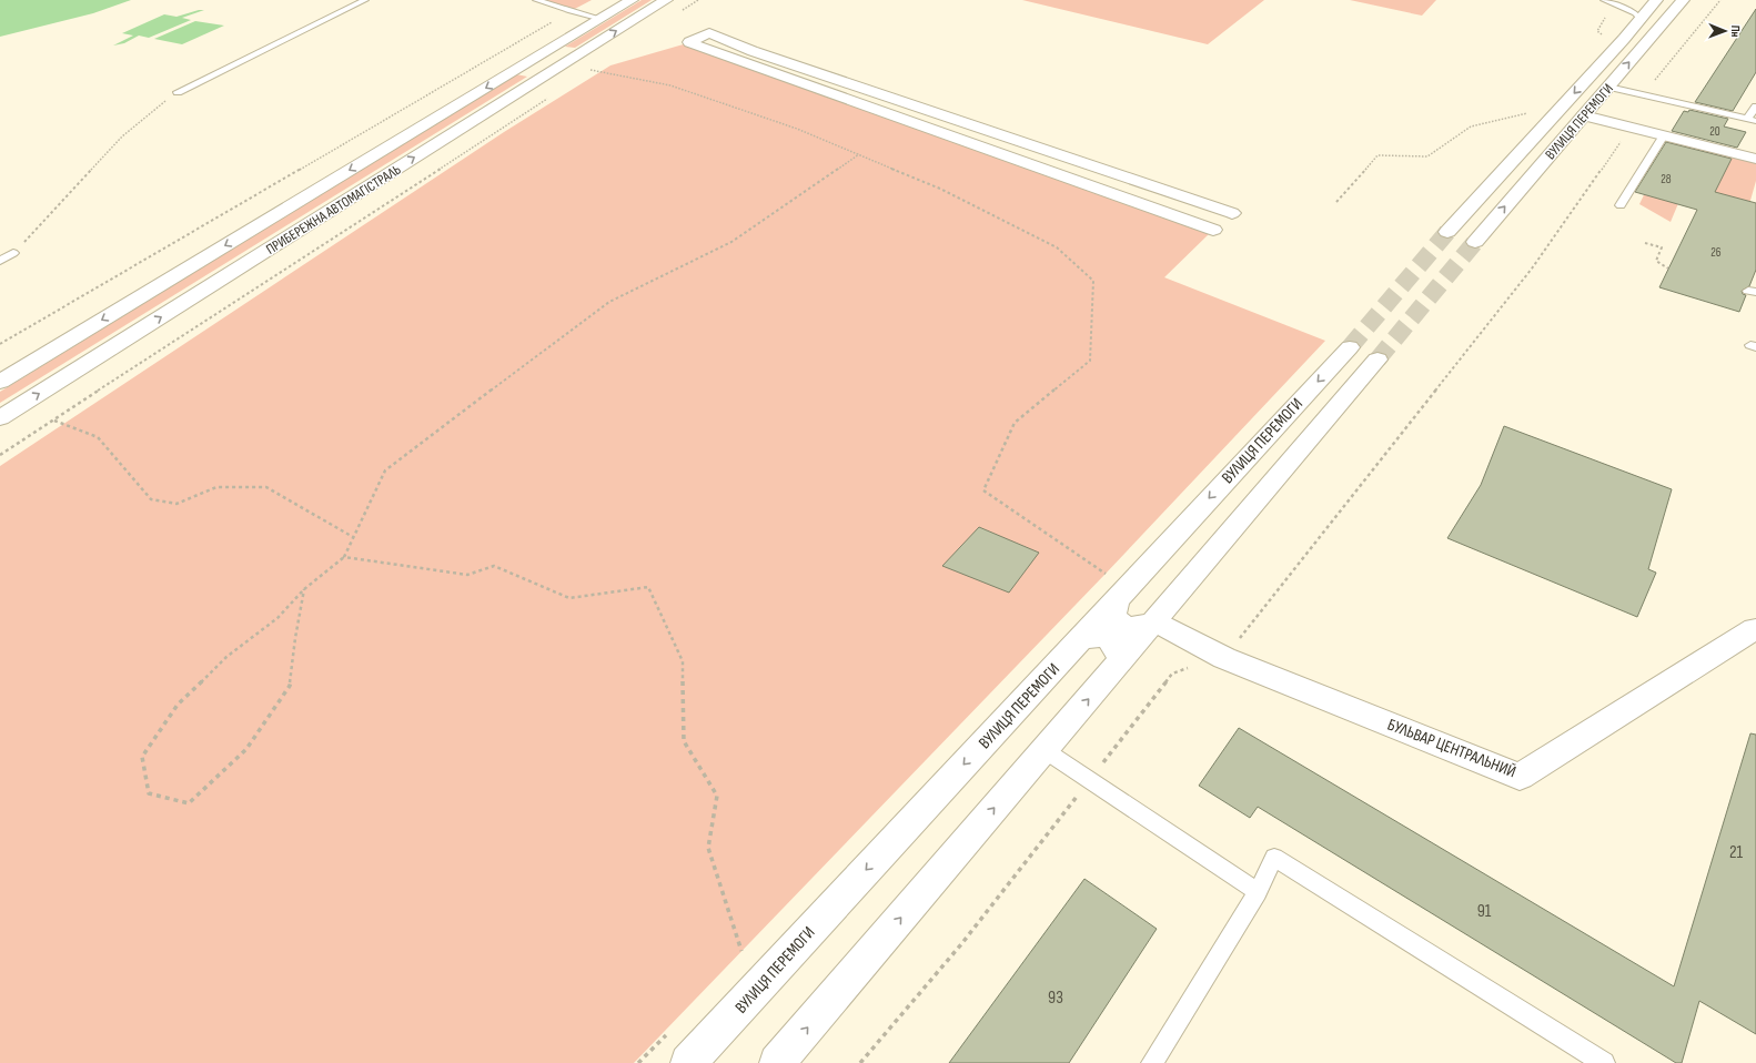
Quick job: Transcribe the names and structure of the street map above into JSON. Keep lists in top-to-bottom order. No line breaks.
{"streets":{"main road":["ВУЛИЦЯ ПЕРЕМОГИ","ПРИБЕРЕЖНА АВТОМАГІСТРАЛЬ","БУЛЬВАР ЦЕНТРАЛЬНИЙ"]},"crossings":[["ВУЛИЦЯ ПЕРЕМОГИ","БУЛЬВАР ЦЕНТРАЛЬНИЙ"]],"house_numbers":["20","28","26","21","91","93"],"north":"right"}
